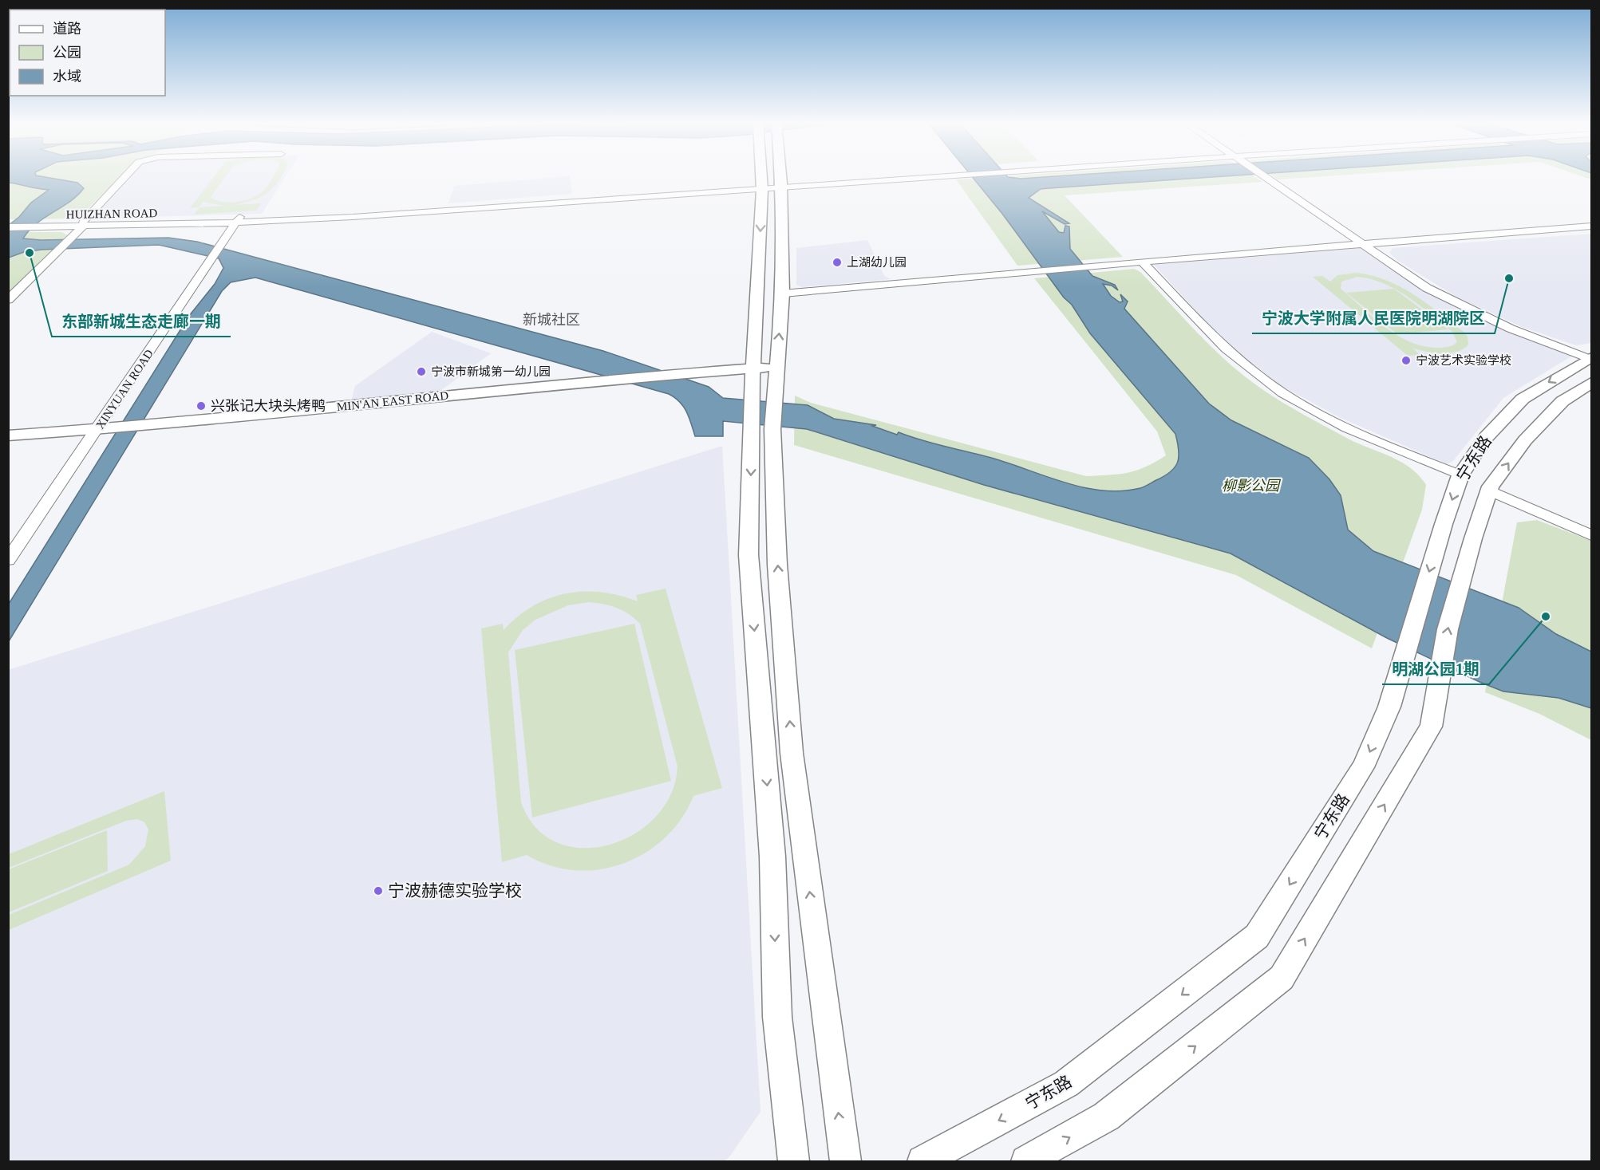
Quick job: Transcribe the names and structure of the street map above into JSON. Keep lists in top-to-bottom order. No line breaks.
{"streets":{"main road":["MIN'AN EAST ROAD","宁东路"],"street":["HUIZHAN ROAD","XINYUAN ROAD"]},"crossings":[["HUIZHAN ROAD","XINYUAN ROAD"],["XINYUAN ROAD","MIN'AN EAST ROAD"]],"districts":["新城社区"],"parks":["柳影公园"],"places":["东部新城生态走廊一期","上湖幼儿园","宁波大学附属人民医院明湖院区","宁波艺术实验学校","宁波市新城第一幼儿园","兴张记大块头烤鸭","明湖公园1期","宁波赫德实验学校"],"legend":["道路","公园","水域"]}
